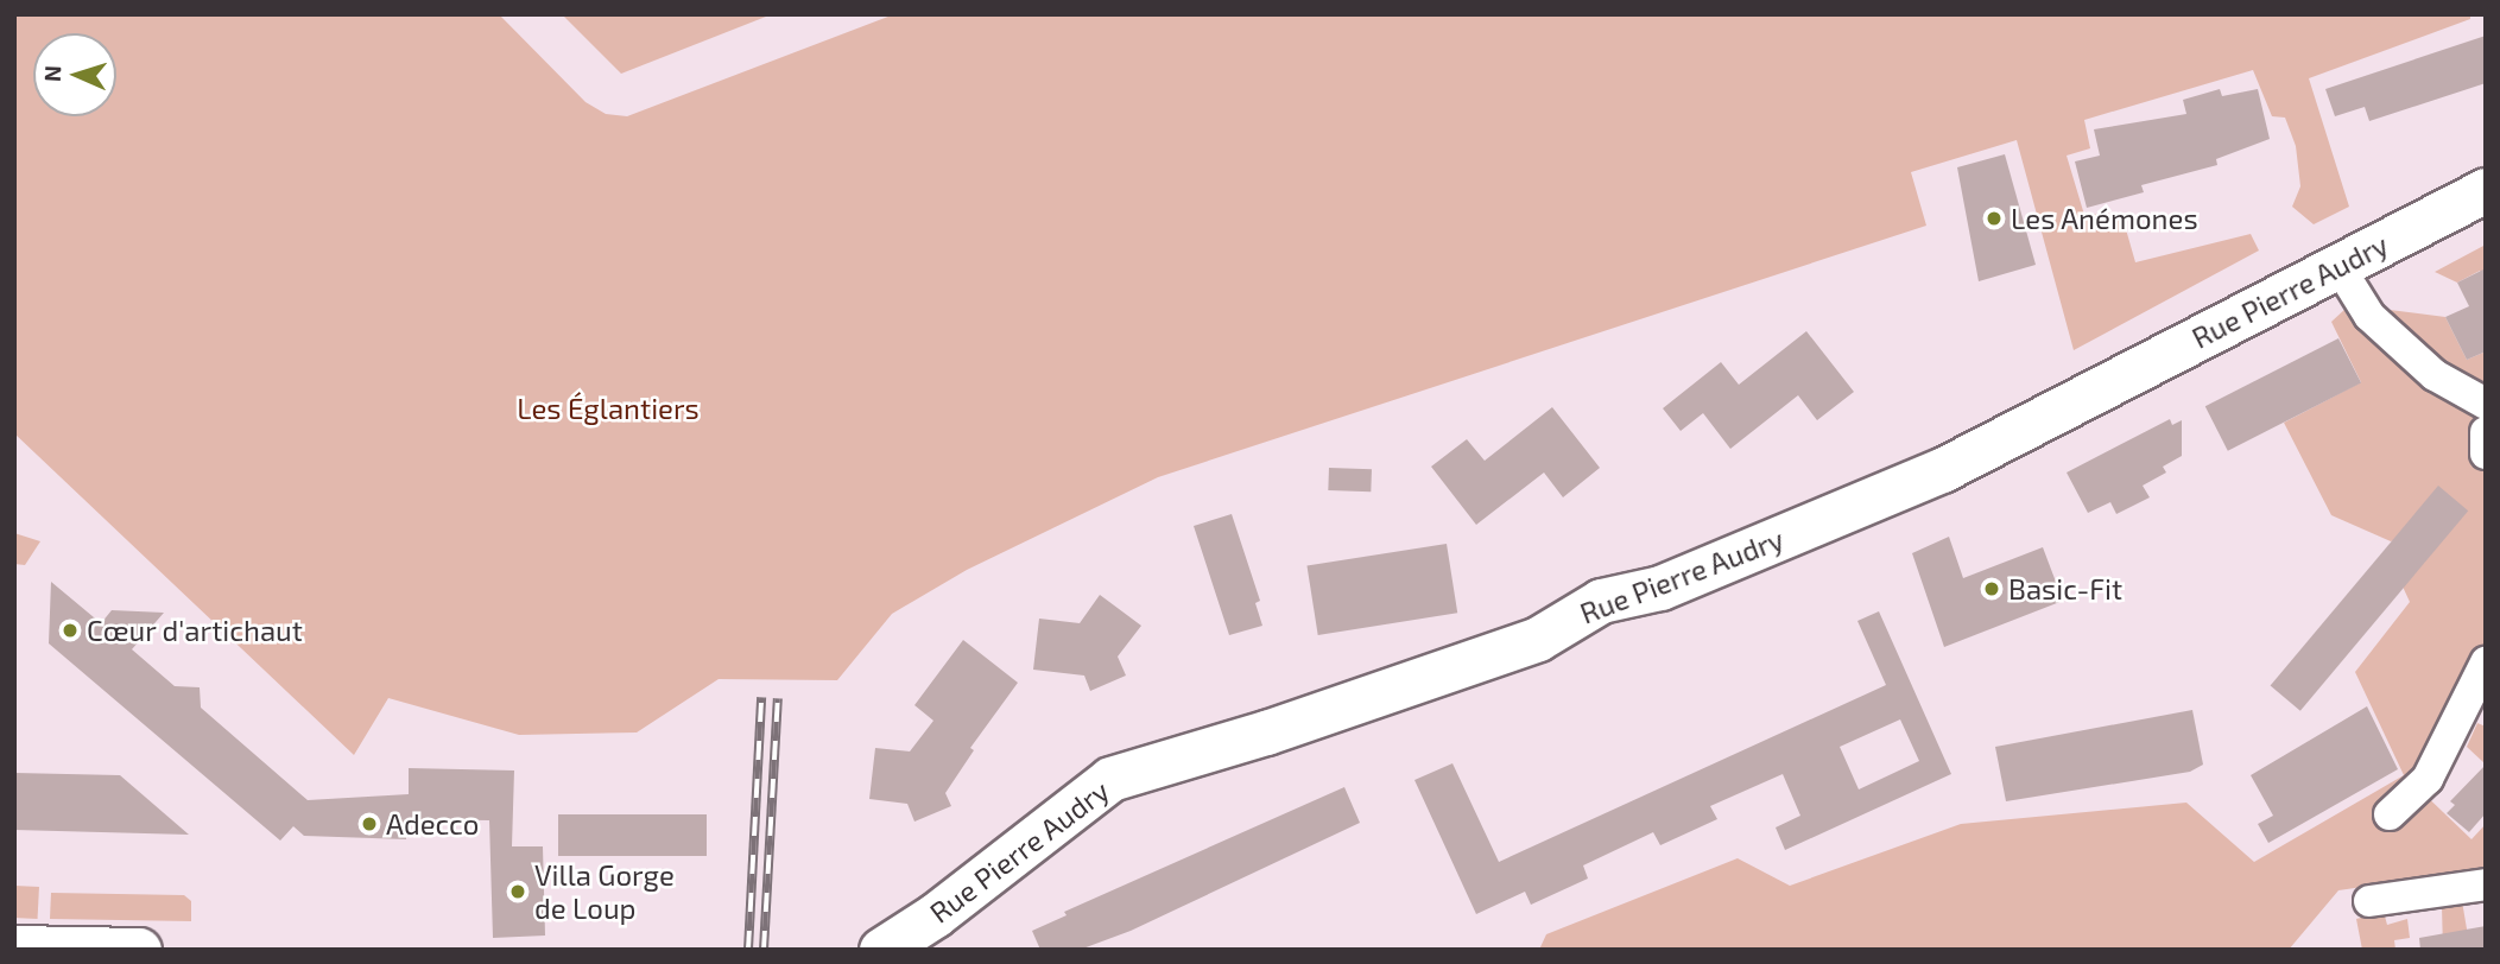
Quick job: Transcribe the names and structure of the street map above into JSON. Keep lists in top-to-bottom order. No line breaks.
{"streets":{"street":["Rue Pierre Audry"]},"parks":["Les Églantiers"],"places":["Les Anémones","Basic-Fit","Cœur d'artichaut","Adecco","Villa Gorge de Loup"],"north":"left"}
